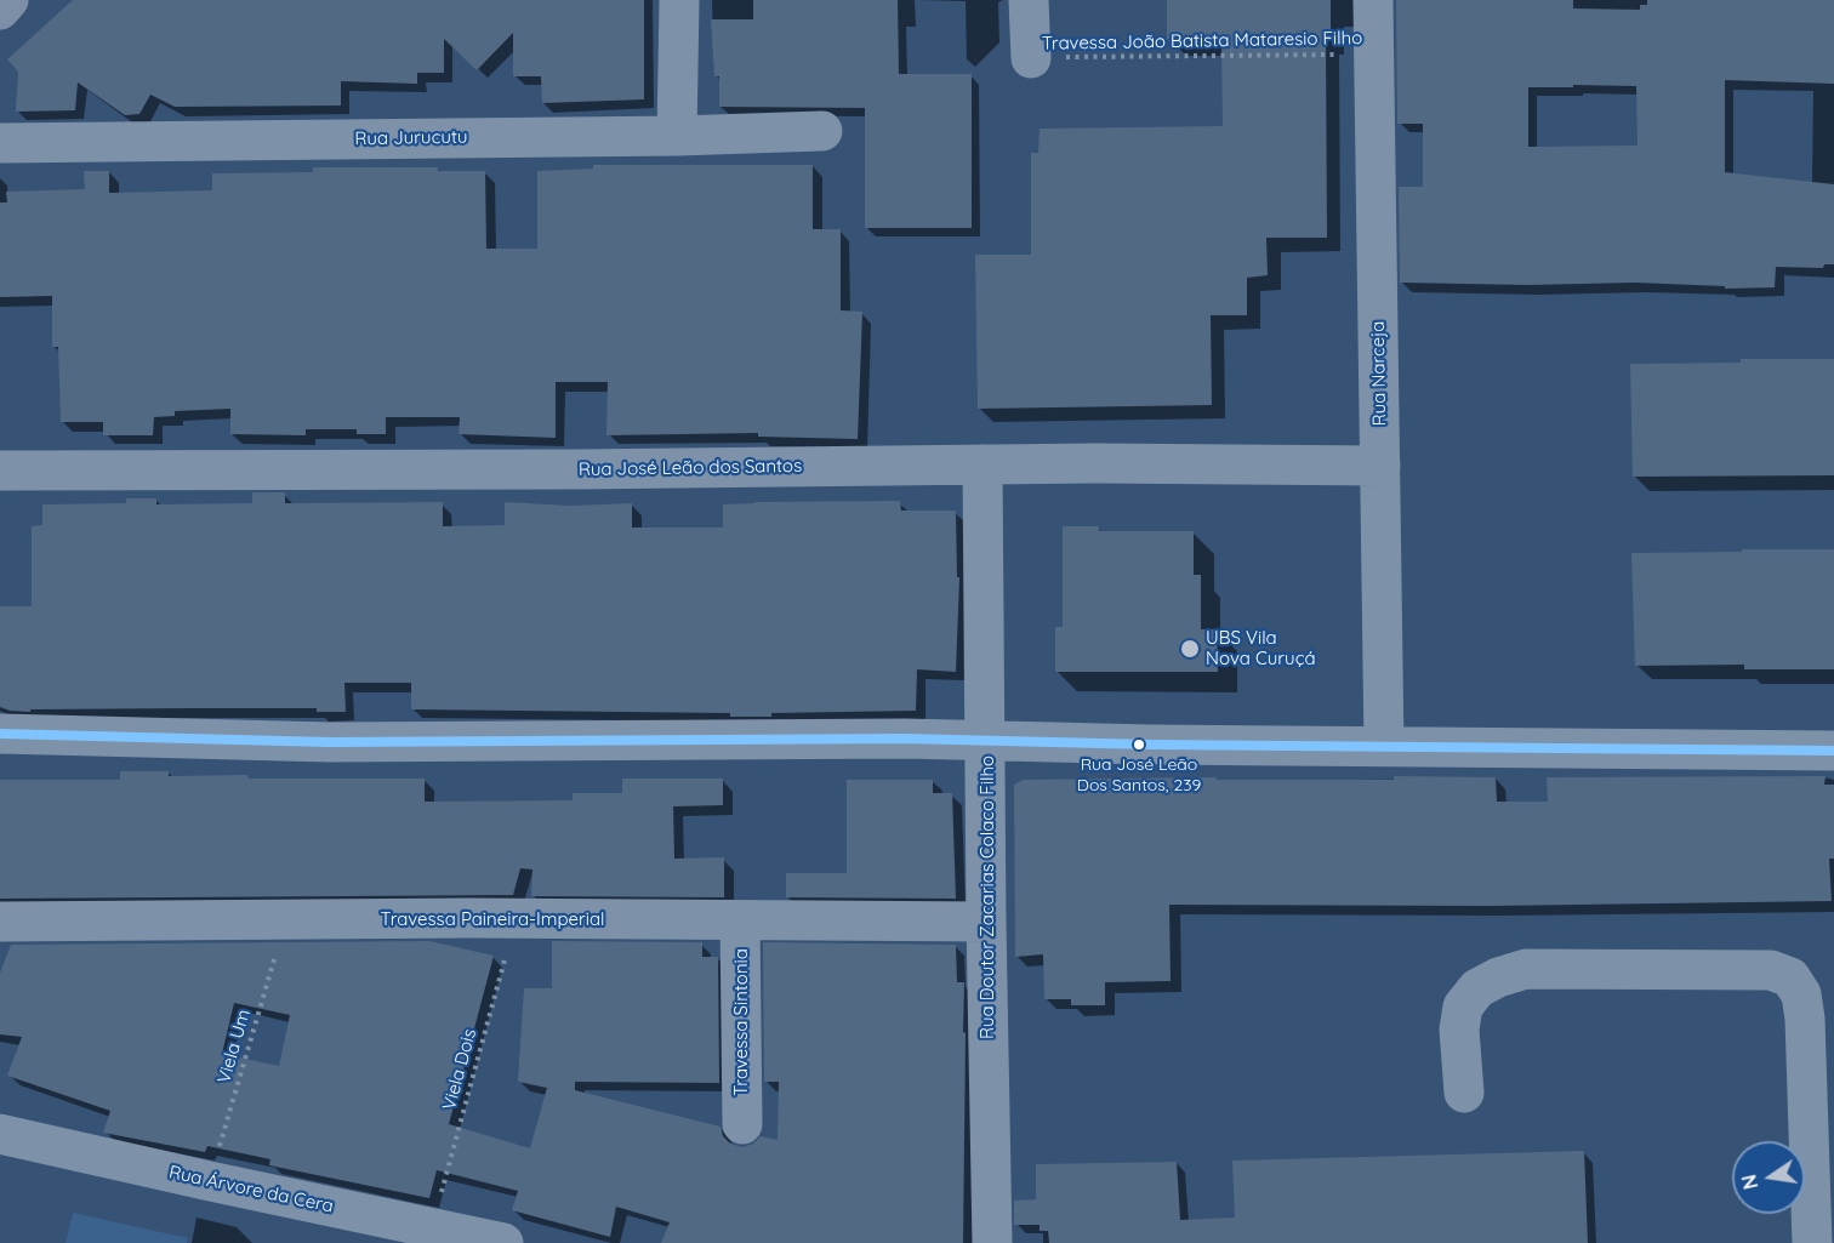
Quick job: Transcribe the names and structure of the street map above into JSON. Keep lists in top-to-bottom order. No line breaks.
{"streets":{"street":["Rua Jurucutu","Rua Narceja","Rua José Leão dos Santos","Rua Doutor Zacarias Colaco Filho","Travessa Paineira-Imperial","Travessa Sintonia","Rua Árvore da Cera"],"path":["Travessa João Batista Mataresio Filho","Viela Um","Viela Dois"]},"crossings":[["Travessa João Batista Mataresio Filho","Rua Narceja"],["Rua Narceja","Rua José Leão dos Santos"],["Rua José Leão dos Santos","Rua Doutor Zacarias Colaco Filho"],["Rua Doutor Zacarias Colaco Filho","Travessa Paineira-Imperial"],["Travessa Paineira-Imperial","Travessa Sintonia"],["Travessa Paineira-Imperial","Viela Um"],["Travessa Paineira-Imperial","Viela Dois"],["Viela Um","Rua Árvore da Cera"],["Viela Dois","Rua Árvore da Cera"]],"places":["UBS Vila Nova Curuçá","Rua José Leão Dos Santos, 239"],"north":"left"}
